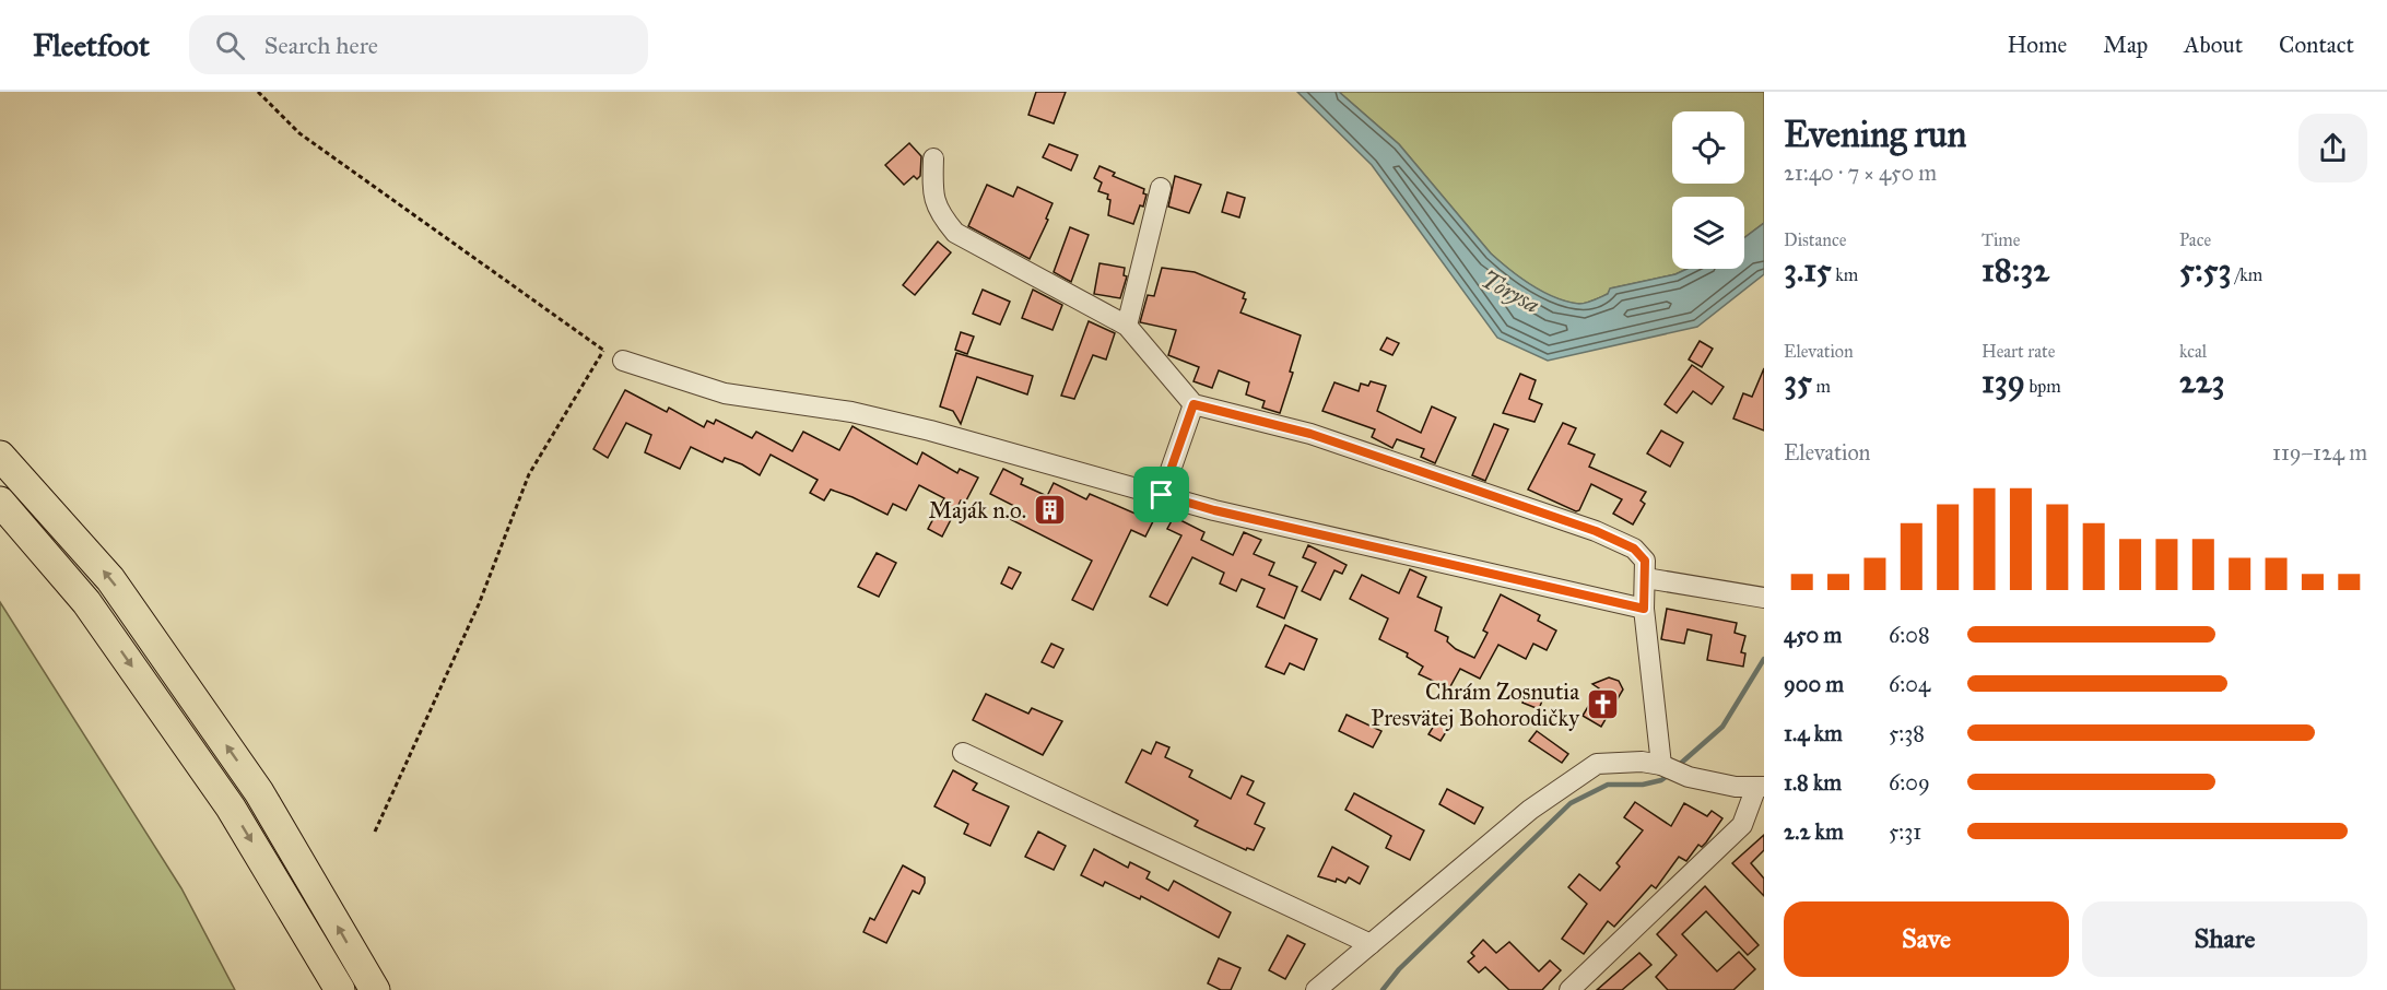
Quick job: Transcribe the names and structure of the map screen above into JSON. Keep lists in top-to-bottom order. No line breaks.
{"water":["Torysa"],"places":{"building":["Maják n.o."],"church":["Chrám Zosnutia Presvätej Bohorodičky"]},"page":{"header":"Fleetfoot","search":"Search here","nav":["Home","Map","About","Contact"],"heading":["Evening run","21:40 · 7 × 450 m"],"stats":[["Distance","3.15 km"],["Time","18:32"],["Pace","5:53 /km"],["Elevation","35 m"],["Heart rate","139 bpm"],["kcal","223"]],"chart":["Elevation","119–124 m"],"list":[{"name":"450 m","note":"6:08"},{"name":"900 m","note":"6:04"},{"name":"1.4 km","note":"5:38"},{"name":"1.8 km","note":"6:09"},{"name":"2.2 km","note":"5:31"}],"buttons":["Save","Share"]}}
